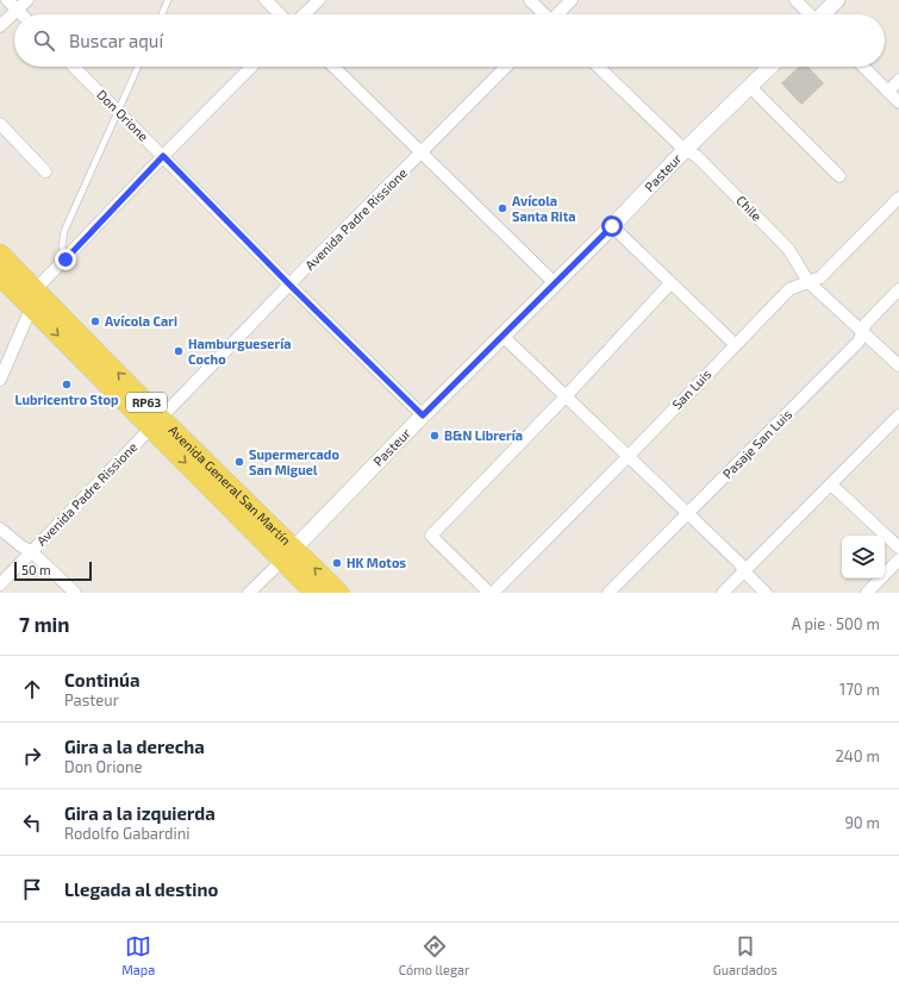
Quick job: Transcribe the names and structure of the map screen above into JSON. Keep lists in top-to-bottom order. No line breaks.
{"streets":{"main road":["RP63","Avenida General San Martín"],"street":["Don Orione","Pasteur","Chile","Avenida Padre Rissione","San Luis","Pasaje San Luis"]},"crossings":[["Don Orione","Pasteur"],["Don Orione","Avenida Padre Rissione"],["Pasteur","Chile"],["Pasteur","Avenida General San Martín"],["Chile","San Luis"],["Chile","Pasaje San Luis"],["Avenida Padre Rissione","Avenida General San Martín"]],"places":["Avícola Santa Rita","Avícola Cari","Hamburguesería Cocho","Lubricentro Stop","B&N Librería","Supermercado San Miguel","HK Motos"],"scale_bar":"50 m","page":{"search":"Buscar aquí","scale":"50 m","heading":["7 min","A pie · 500 m"],"list":[["Continúa","Pasteur","170 m"],["Gira a la derecha","Don Orione","240 m"],["Gira a la izquierda","Rodolfo Gabardini","90 m"],"Llegada al destino"],"nav":["Mapa","Cómo llegar","Guardados"]}}
